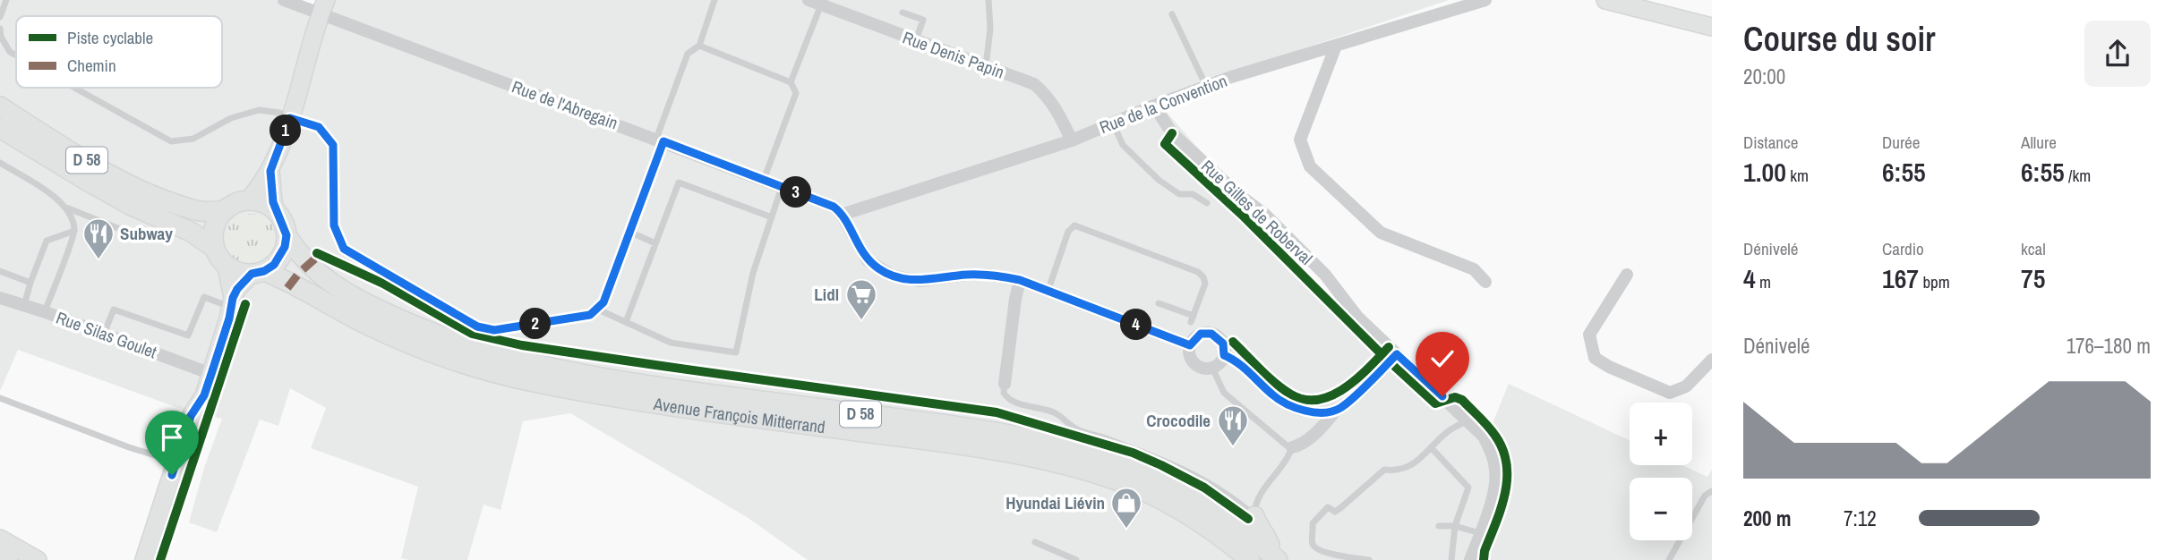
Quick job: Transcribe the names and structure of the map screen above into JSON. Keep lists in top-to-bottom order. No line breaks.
{"streets":{"main road":["D 58","Avenue François Mitterrand"],"street":["Rue Denis Papin","Rue de la Convention","Rue de l'Abregain","Rue Gilles de Roberval","Rue Silas Goulet"]},"crossings":[["Rue Denis Papin","Rue de la Convention"],["Rue de la Convention","Rue de l'Abregain"],["Rue de la Convention","Rue Gilles de Roberval"],["D 58","Avenue François Mitterrand"]],"places":{"restaurant":["Subway","Crocodile"],"supermarket":["Lidl"],"shop":["Hyundai Liévin"]},"legend":["Piste cyclable","Chemin"],"page":{"heading":["Course du soir","20:00"],"stats":[["Distance","1.00 km"],["Durée","6:55"],["Allure","6:55 /km"],["Dénivelé","4 m"],["Cardio","167 bpm"],["kcal","75"]],"pins":["1","3","2","4"],"chart":["Dénivelé","176–180 m"],"map_buttons":["+","−"],"list":[{"name":"200 m","note":"7:12"}]}}
